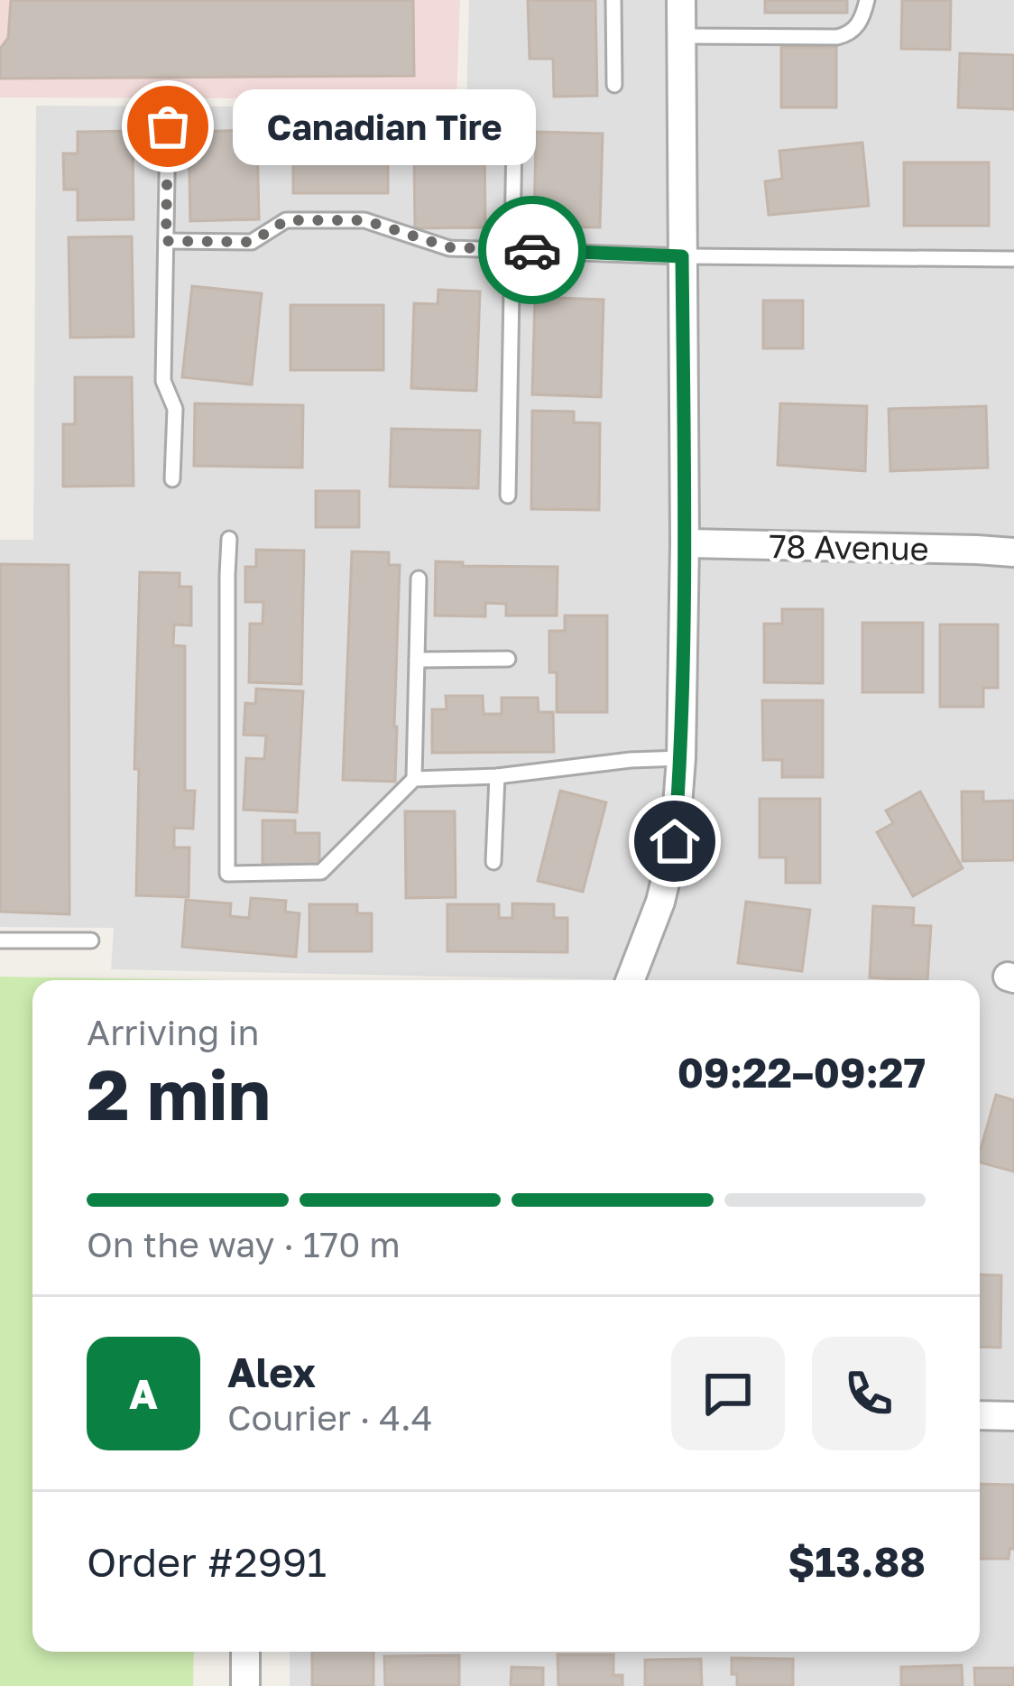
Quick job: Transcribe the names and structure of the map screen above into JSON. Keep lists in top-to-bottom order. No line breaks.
{"streets":{"street":["78 Avenue"]},"places":["Canadian Tire"],"page":{"bubble":"Canadian Tire","heading":["2 min","Arriving in","09:22–09:27"],"panel":["Alex","Courier · 4.4","Order #2991","$13.88"],"bar":"On the way · 170 m","round":"A"}}
